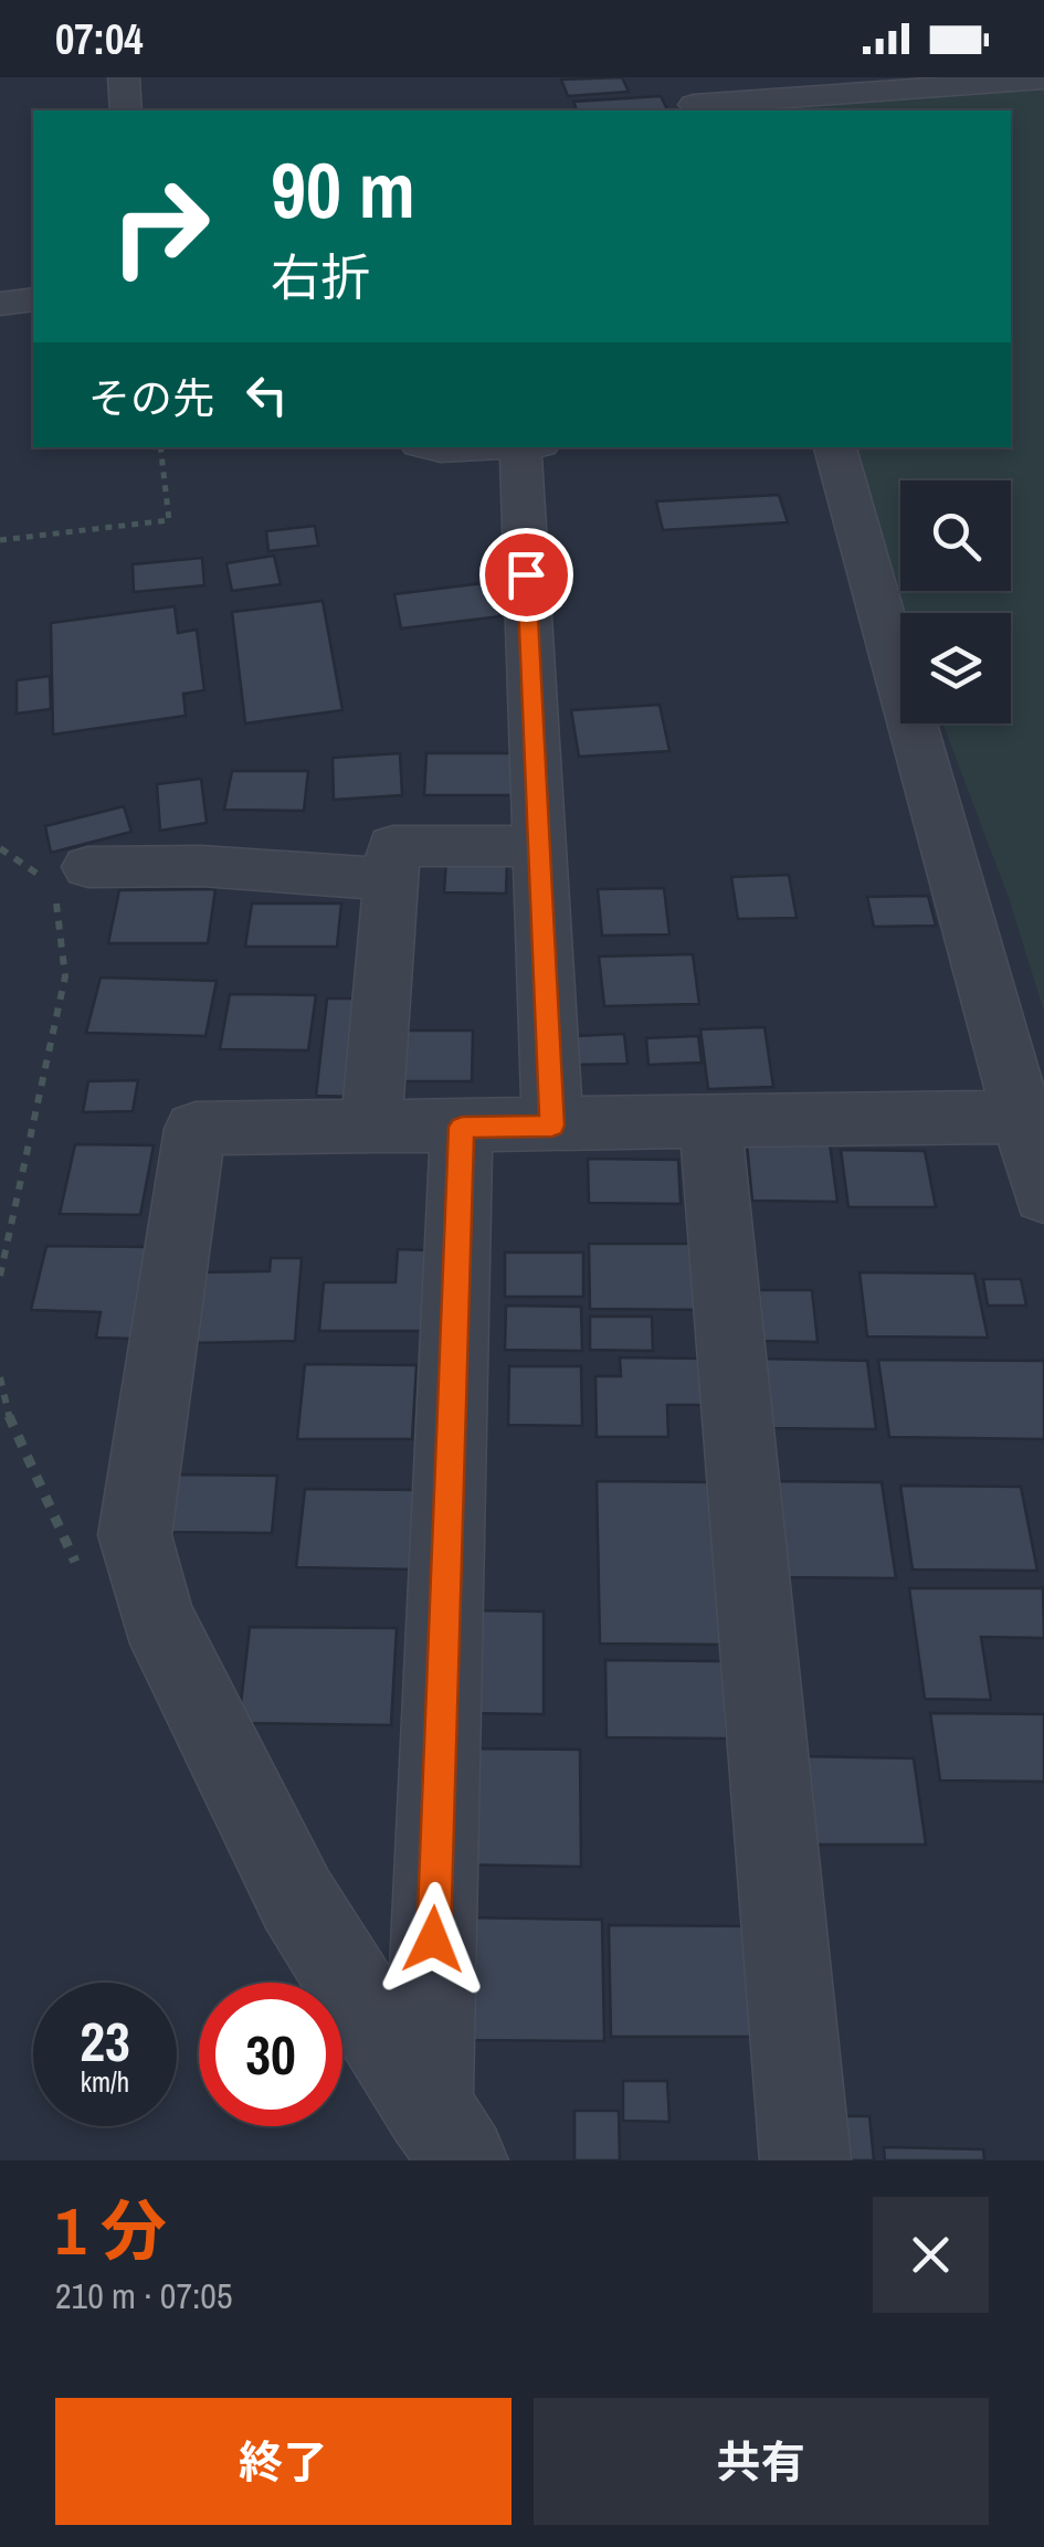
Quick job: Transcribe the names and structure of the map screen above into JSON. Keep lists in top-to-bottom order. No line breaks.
{"page":{"status":"07:04","turn":["90 m","右折"],"then":"その先","speed":"23 km/h","limit":"30","heading":["1 分","210 m · 07:05"],"buttons":["終了","共有"]}}
